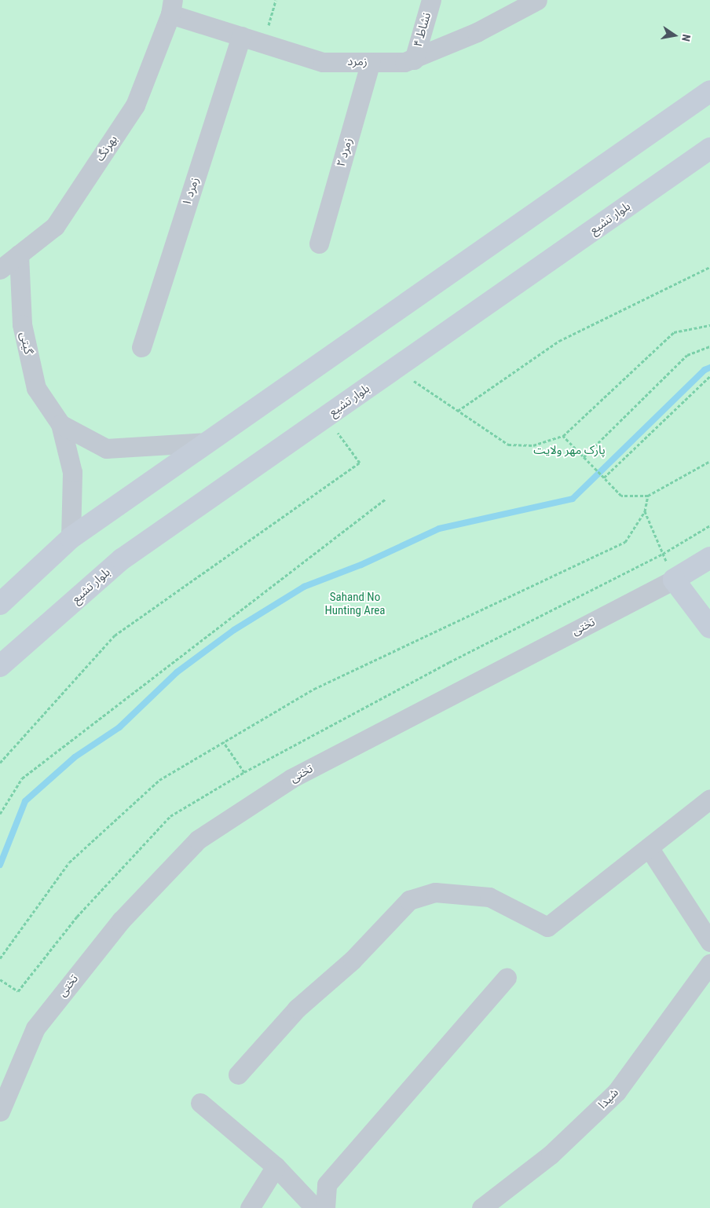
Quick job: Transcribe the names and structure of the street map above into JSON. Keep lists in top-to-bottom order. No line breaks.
{"streets":{"main road":["بلوار تشیع","تختی"],"street":["نشاط ۴","زمرد","بهرنگ","زمرد ۲","زمرد ۱","گیتی","شیدا"]},"crossings":[["نشاط ۴","زمرد"],["زمرد","بهرنگ"],["زمرد","زمرد ۲"],["زمرد","زمرد ۱"],["بهرنگ","گیتی"]],"parks":["پارک مهر ولایت","Sahand No Hunting Area"],"north":"right"}
